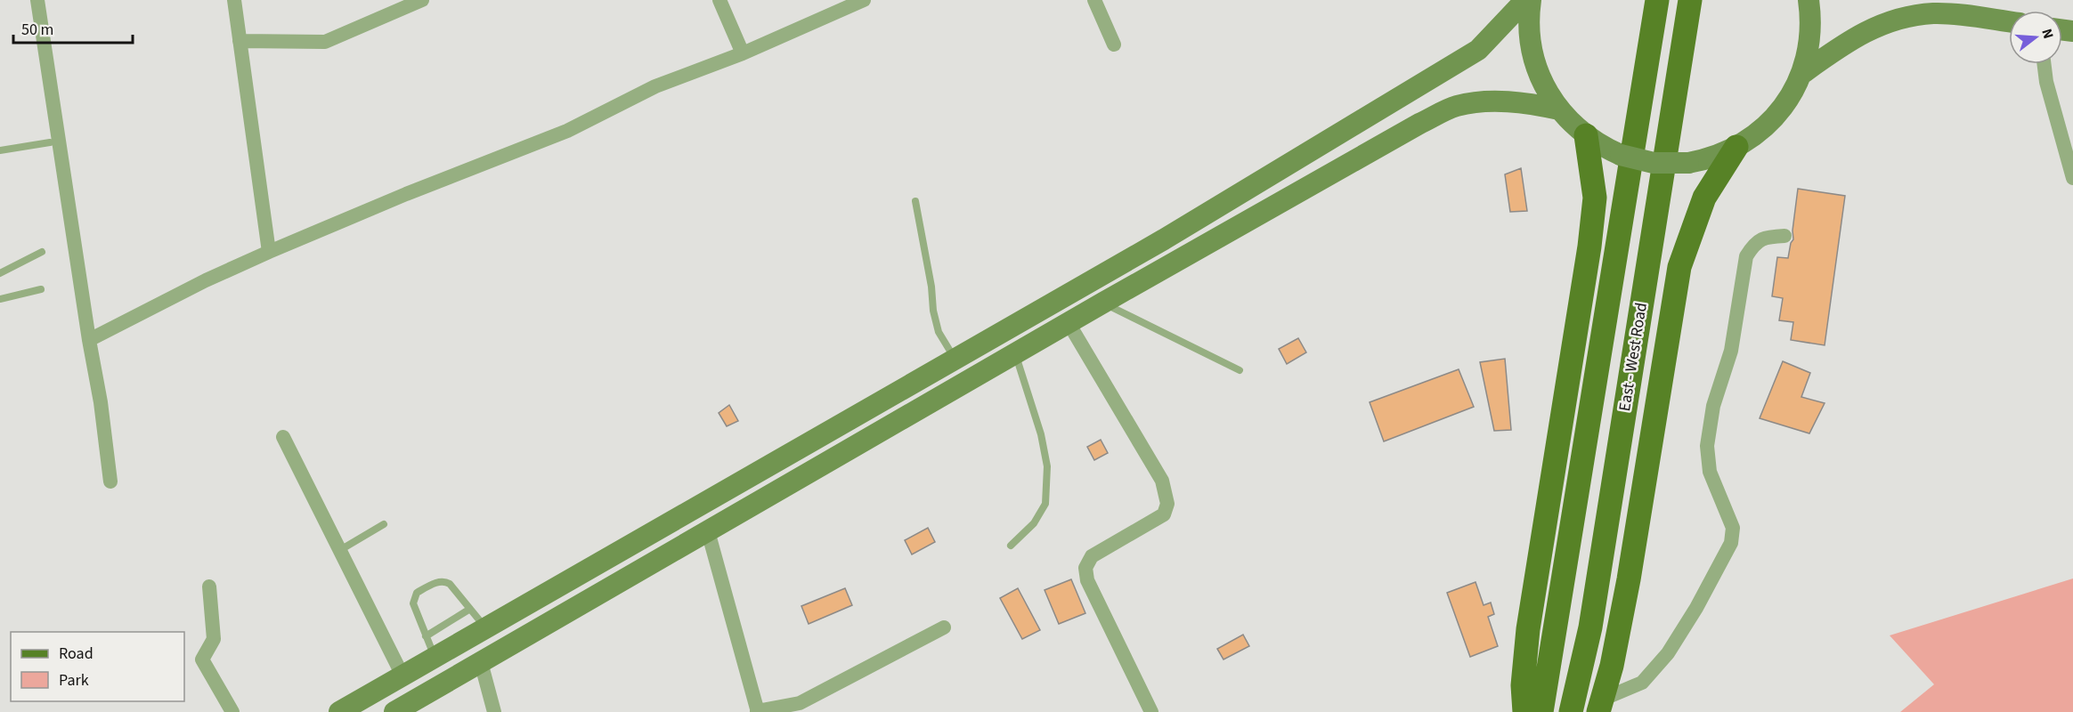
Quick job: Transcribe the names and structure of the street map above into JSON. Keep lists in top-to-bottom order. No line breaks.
{"streets":{"main road":["East - West Road"]},"legend":["Road","Park"],"scale_bar":"50 m","north":"right"}
